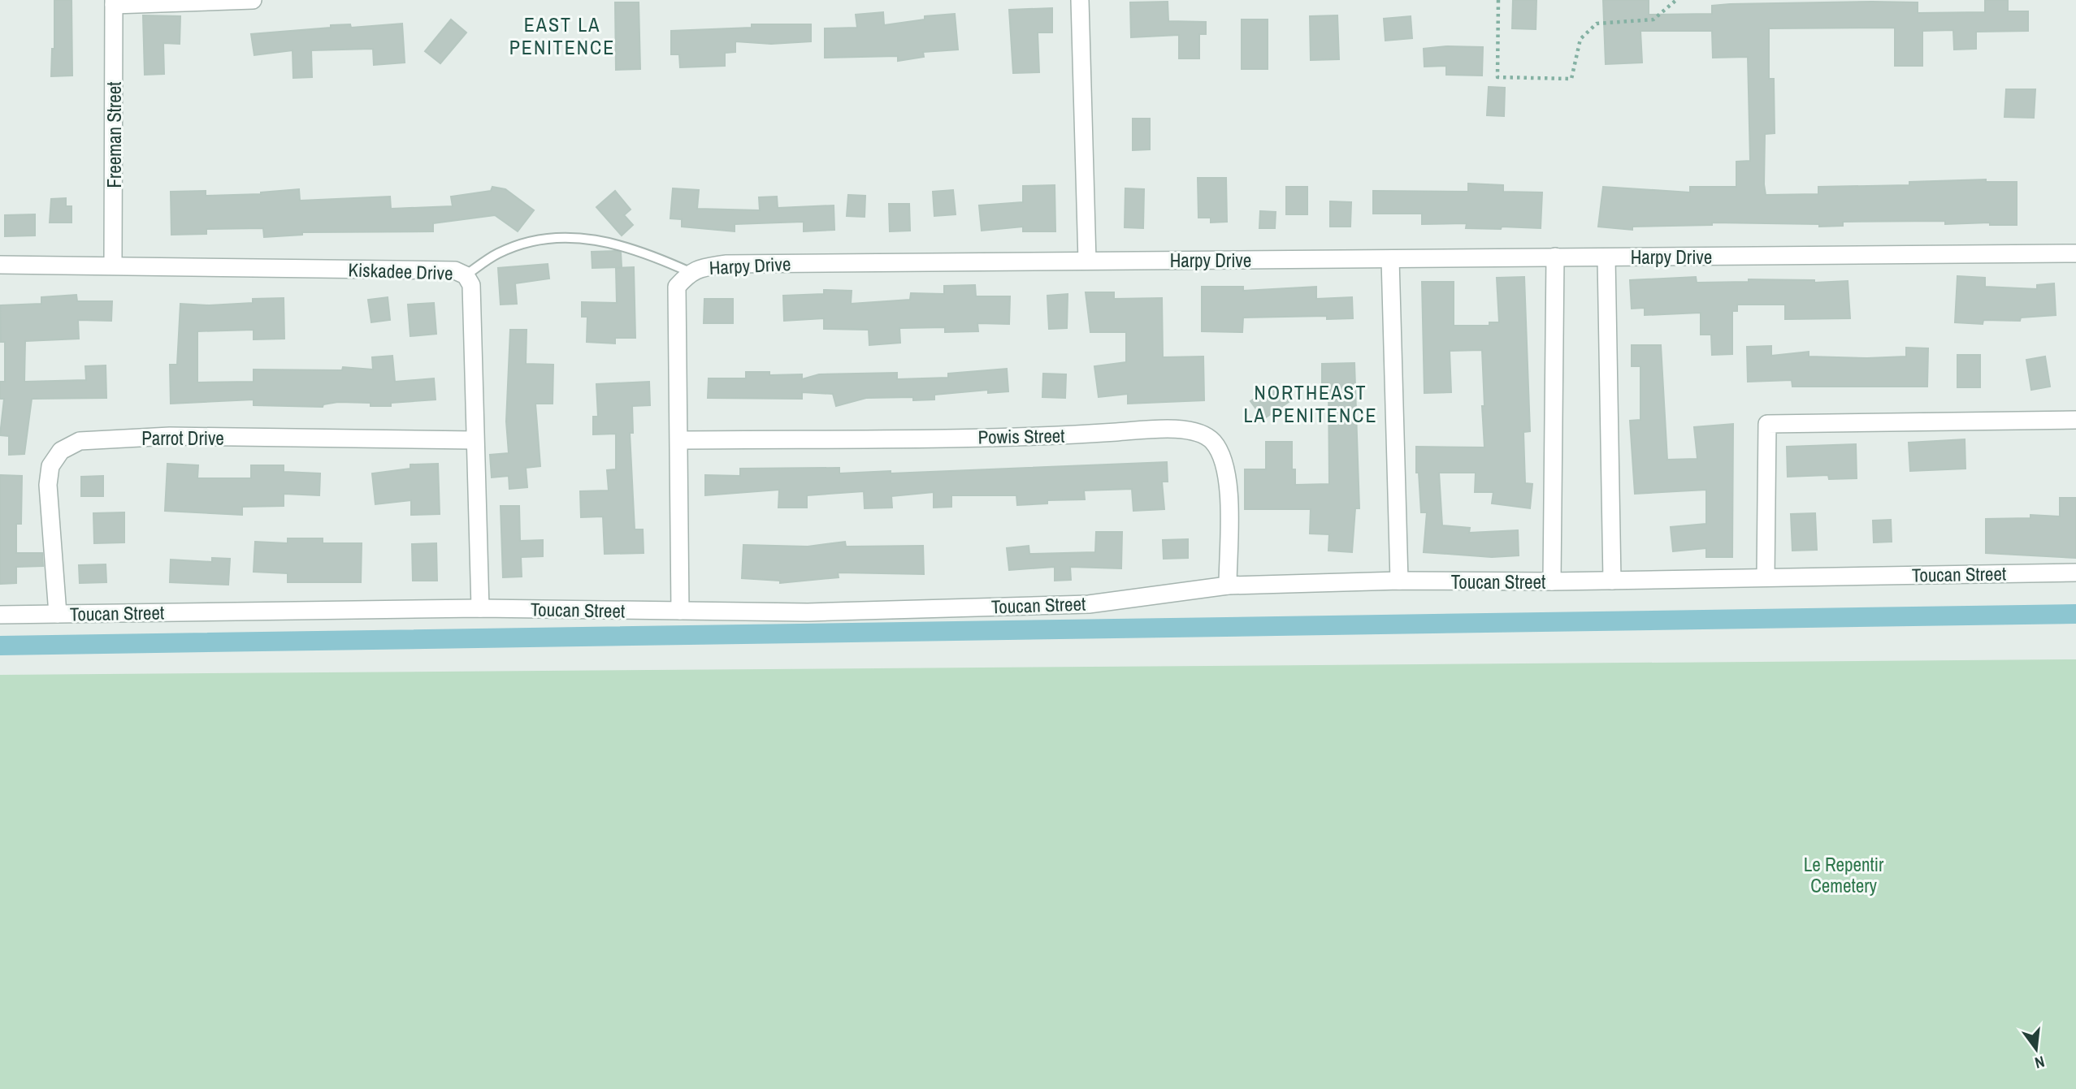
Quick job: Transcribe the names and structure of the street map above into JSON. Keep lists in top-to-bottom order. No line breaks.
{"streets":{"street":["Freeman Street","Harpy Drive","Kiskadee Drive","Powis Street","Parrot Drive","Toucan Street"]},"crossings":[["Freeman Street","Kiskadee Drive"],["Harpy Drive","Powis Street"],["Harpy Drive","Toucan Street"],["Kiskadee Drive","Parrot Drive"],["Kiskadee Drive","Toucan Street"],["Powis Street","Toucan Street"],["Parrot Drive","Toucan Street"]],"districts":["EAST LA PENITENCE","NORTHEAST LA PENITENCE"],"parks":["Le Repentir Cemetery"],"north":"bottom"}
